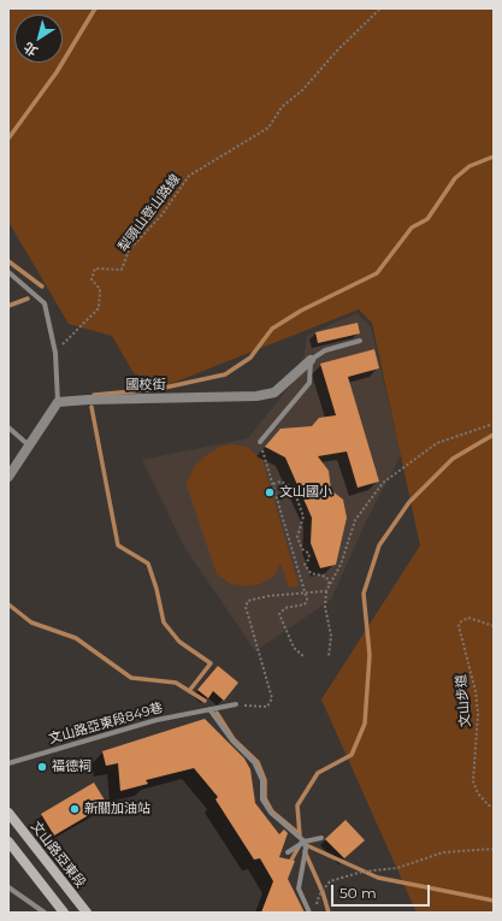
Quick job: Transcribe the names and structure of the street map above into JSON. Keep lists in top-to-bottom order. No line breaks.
{"streets":{"main road":["文山路亞東段"],"street":["國校街"],"lane":["文山路亞東段849巷"],"path":["犁頭山登山路線","文山步道"]},"places":["文山國小","福德祠","新關加油站"],"scale_bar":"50 m","north":"bottom left"}
